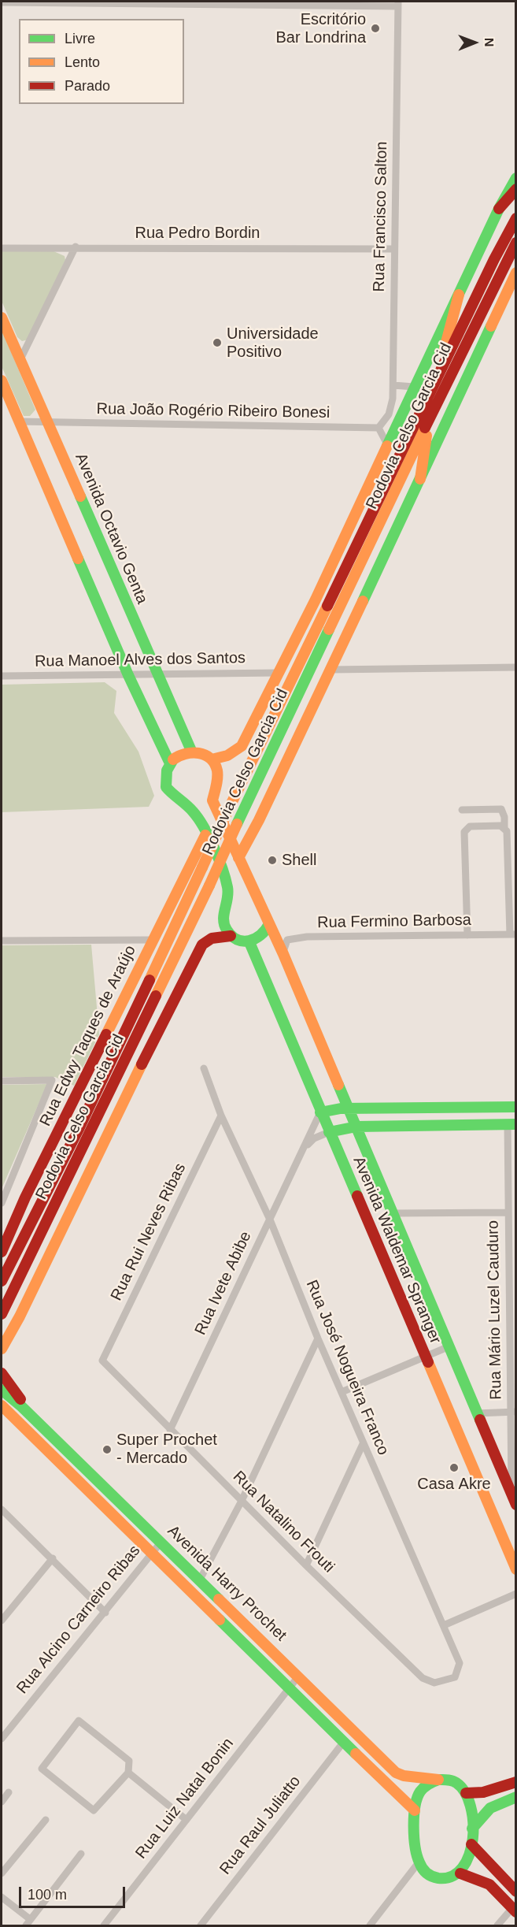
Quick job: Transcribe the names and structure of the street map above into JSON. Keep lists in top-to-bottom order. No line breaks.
{"streets":{"main road":["Rodovia Celso Garcia Cid","Avenida Octavio Genta","Rua Edwy Taques de Araújo","Avenida Waldemar Spranger","Avenida Harry Prochet"],"street":["Rua Francisco Salton","Rua Pedro Bordin","Rua João Rogério Ribeiro Bonesi","Rua Manoel Alves dos Santos","Rua Fermino Barbosa","Rua Rui Neves Ribas","Rua Ivete Abibe","Rua Mário Luzel Cauduro","Rua José Nogueira Franco","Rua Natalino Frouti","Rua Alcino Carneiro Ribas","Rua Luiz Natal Bonin","Rua Raul Juliatto"]},"crossings":[["Rua Francisco Salton","Rua Pedro Bordin"],["Rua Francisco Salton","Rua João Rogério Ribeiro Bonesi"],["Rua João Rogério Ribeiro Bonesi","Avenida Octavio Genta"],["Avenida Octavio Genta","Rua Manoel Alves dos Santos"],["Rua Fermino Barbosa","Avenida Waldemar Spranger"],["Rua Rui Neves Ribas","Rua José Nogueira Franco"],["Rua Rui Neves Ribas","Rua Natalino Frouti"],["Avenida Waldemar Spranger","Rua Ivete Abibe"],["Avenida Waldemar Spranger","Rua Mário Luzel Cauduro"],["Rua Ivete Abibe","Rua José Nogueira Franco"],["Rua Ivete Abibe","Rua Natalino Frouti"],["Rua José Nogueira Franco","Rua Natalino Frouti"],["Avenida Harry Prochet","Rua Alcino Carneiro Ribas"],["Avenida Harry Prochet","Rua Luiz Natal Bonin"],["Avenida Harry Prochet","Rua Raul Juliatto"]],"places":["Escritório Bar Londrina","Universidade Positivo","Shell","Super Prochet - Mercado","Casa Akre"],"legend":["Livre","Lento","Parado"],"scale_bar":"100 m","north":"right"}
